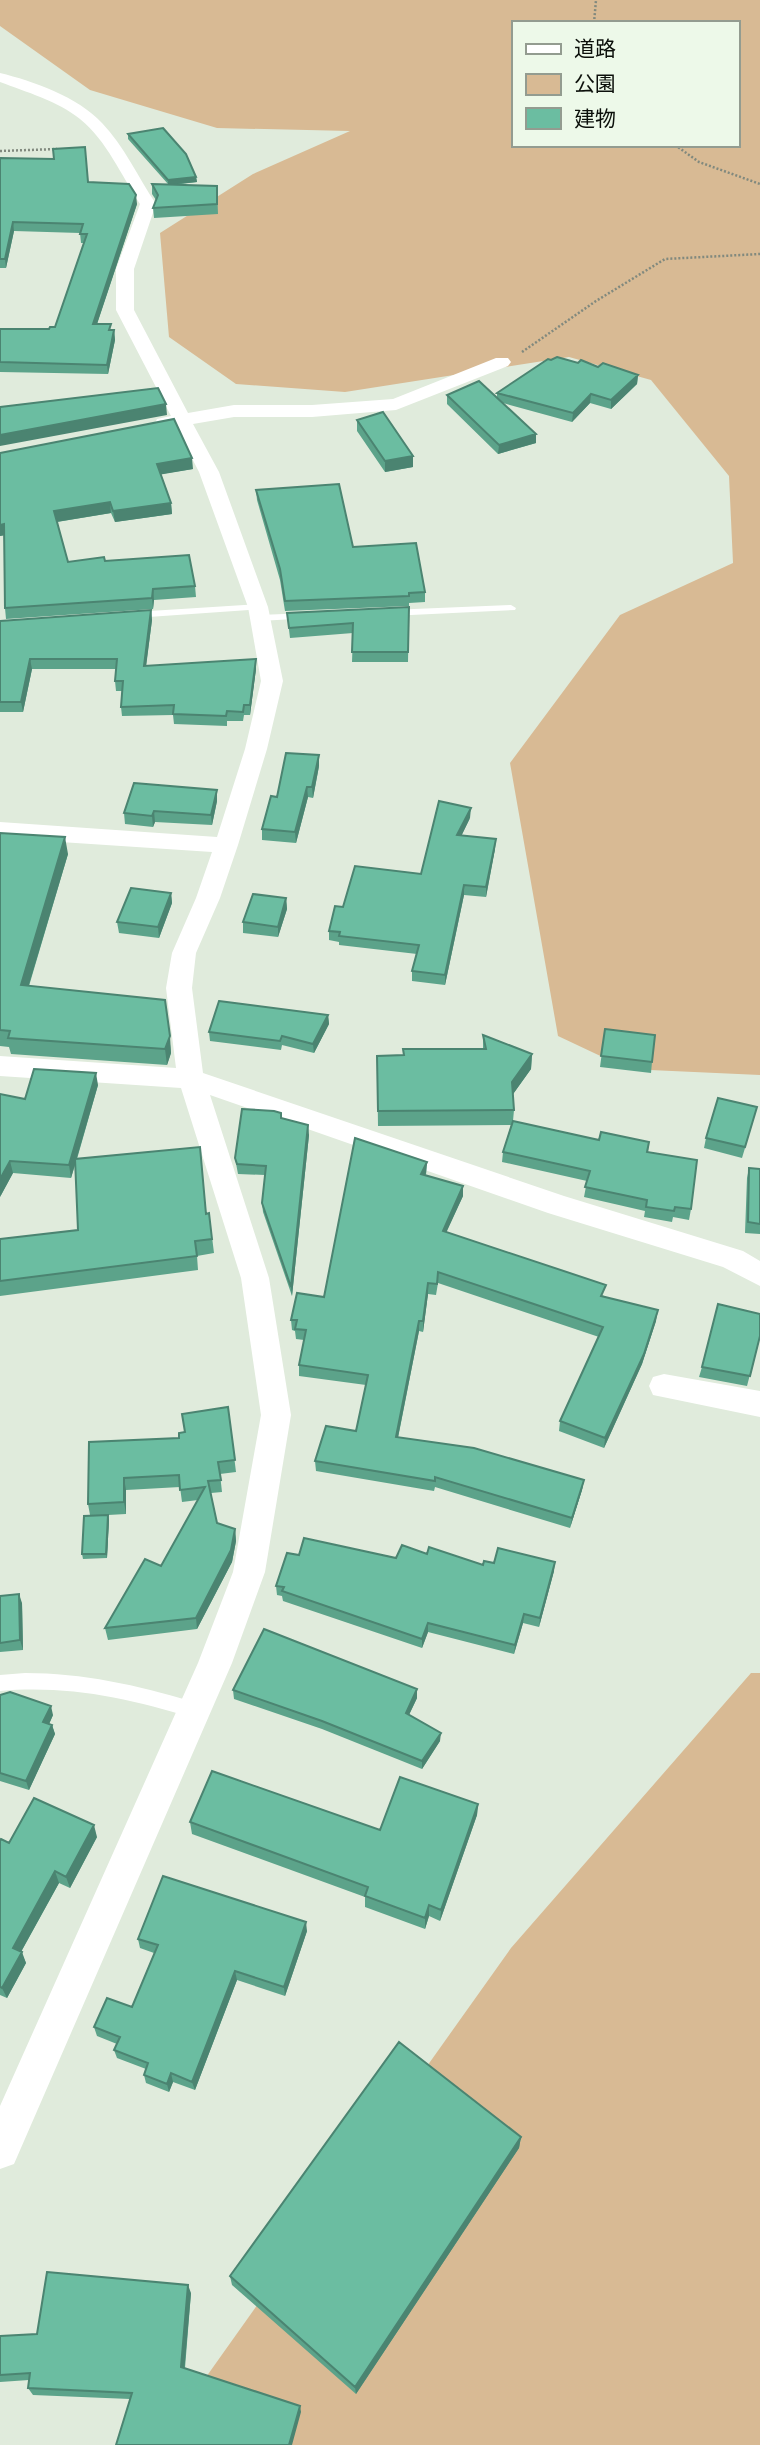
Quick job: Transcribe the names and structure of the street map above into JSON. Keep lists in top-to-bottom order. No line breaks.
{"legend":["道路","公園","建物"]}
